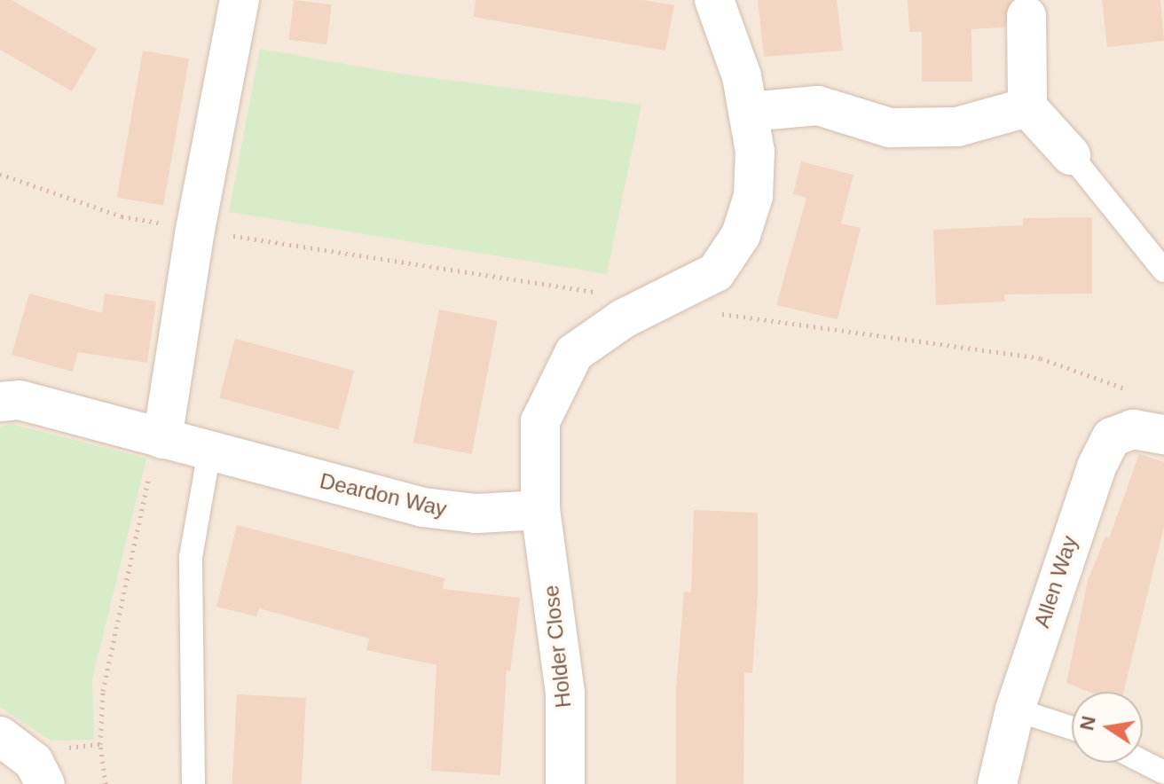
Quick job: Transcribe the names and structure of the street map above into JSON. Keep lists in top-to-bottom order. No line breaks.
{"streets":{"street":["Deardon Way","Allen Way","Holder Close"]},"crossings":[["Deardon Way","Holder Close"]],"north":"left"}
